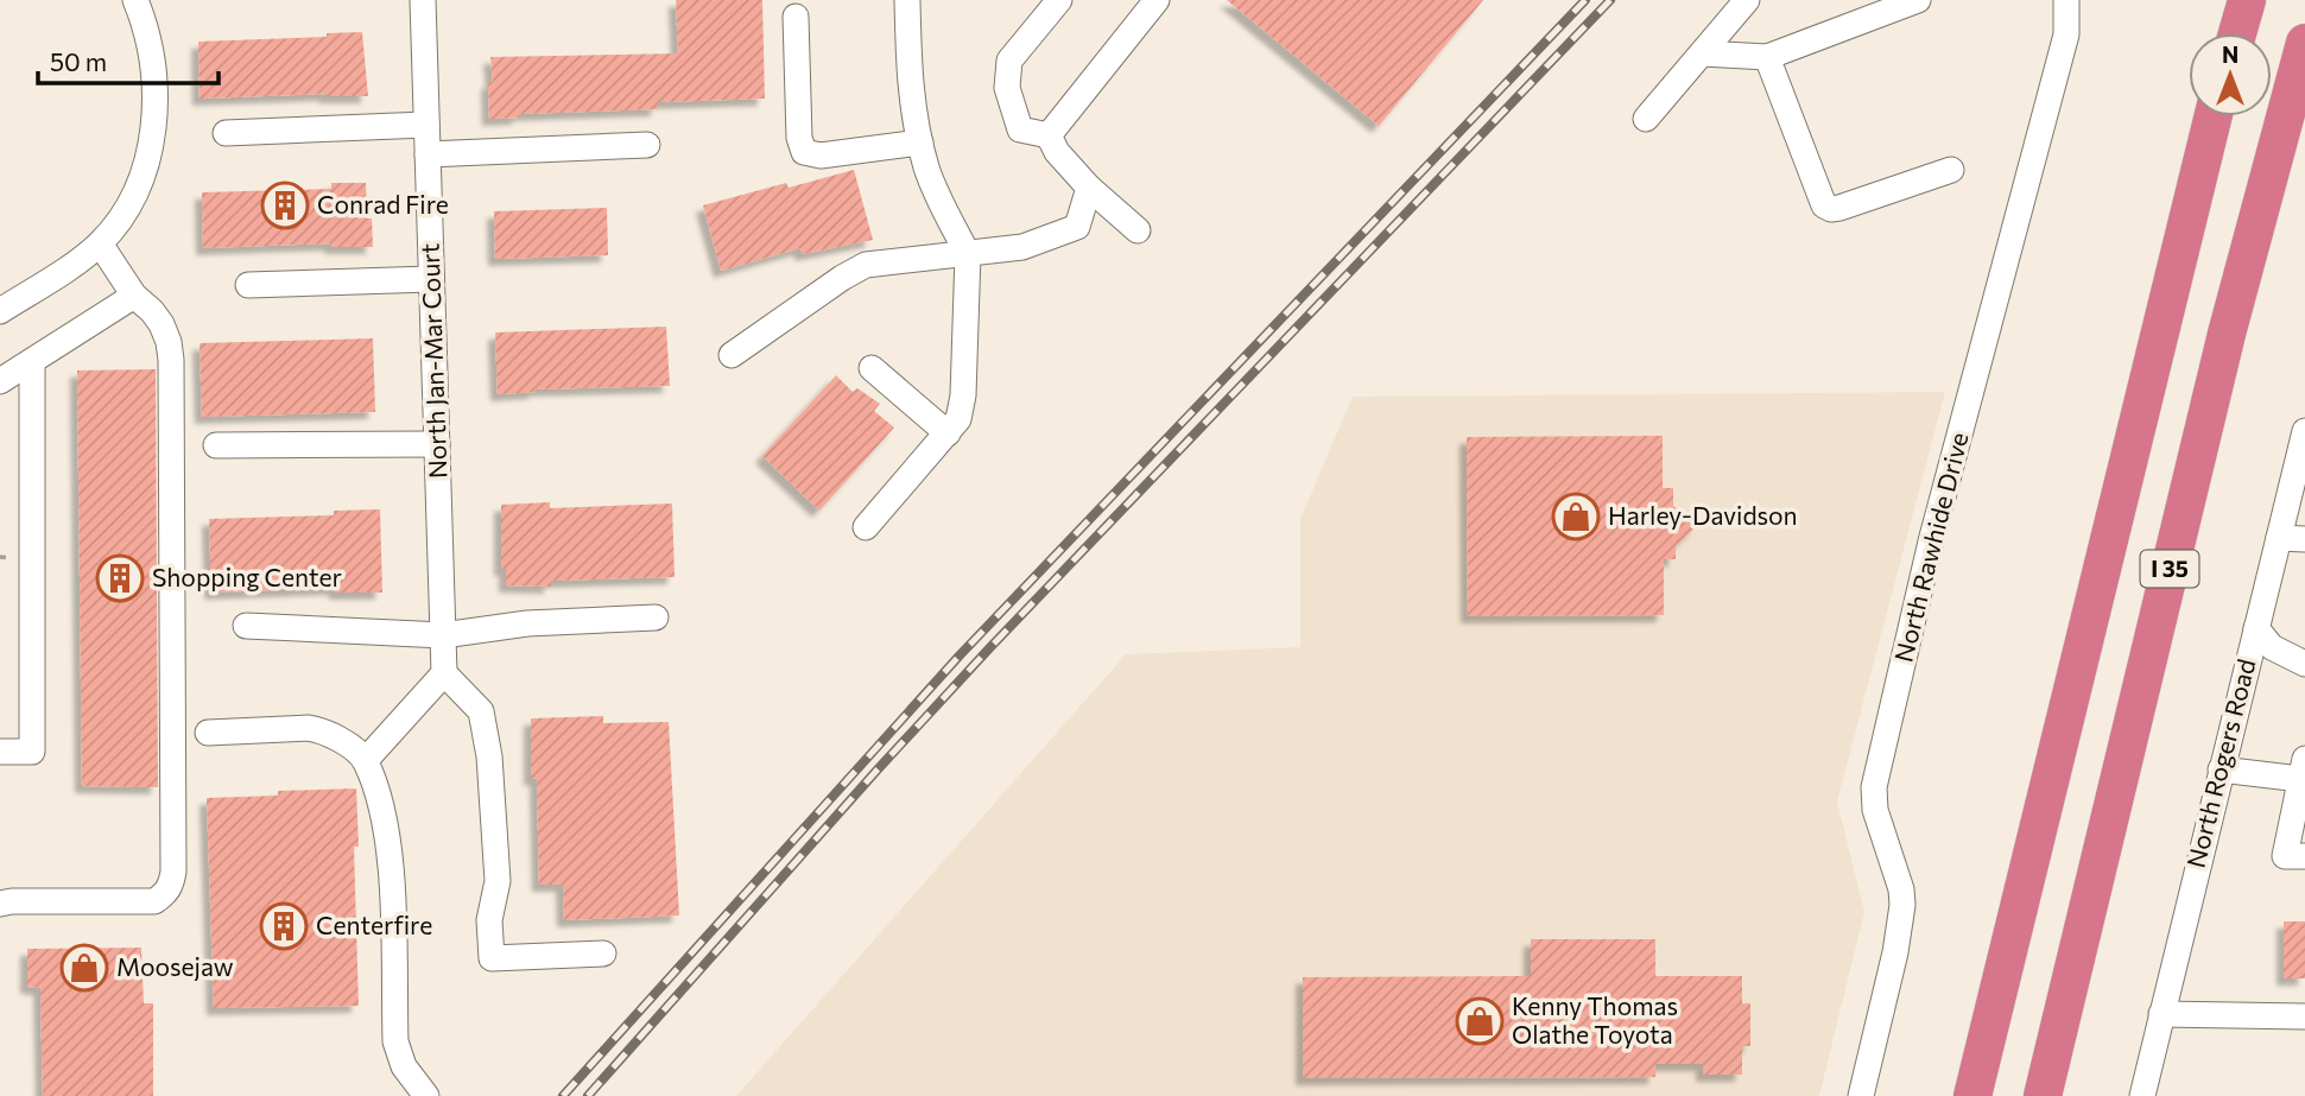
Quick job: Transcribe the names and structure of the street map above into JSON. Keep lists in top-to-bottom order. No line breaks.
{"streets":{"highway":["I 35"],"street":["North Jan-Mar Court","North Rawhide Drive","North Rogers Road"]},"places":{"building":["Conrad Fire","Shopping Center","Centerfire"],"shop":["Harley-Davidson","Moosejaw","Kenny Thomas Olathe Toyota"]},"scale_bar":"50 m","north":"top"}
